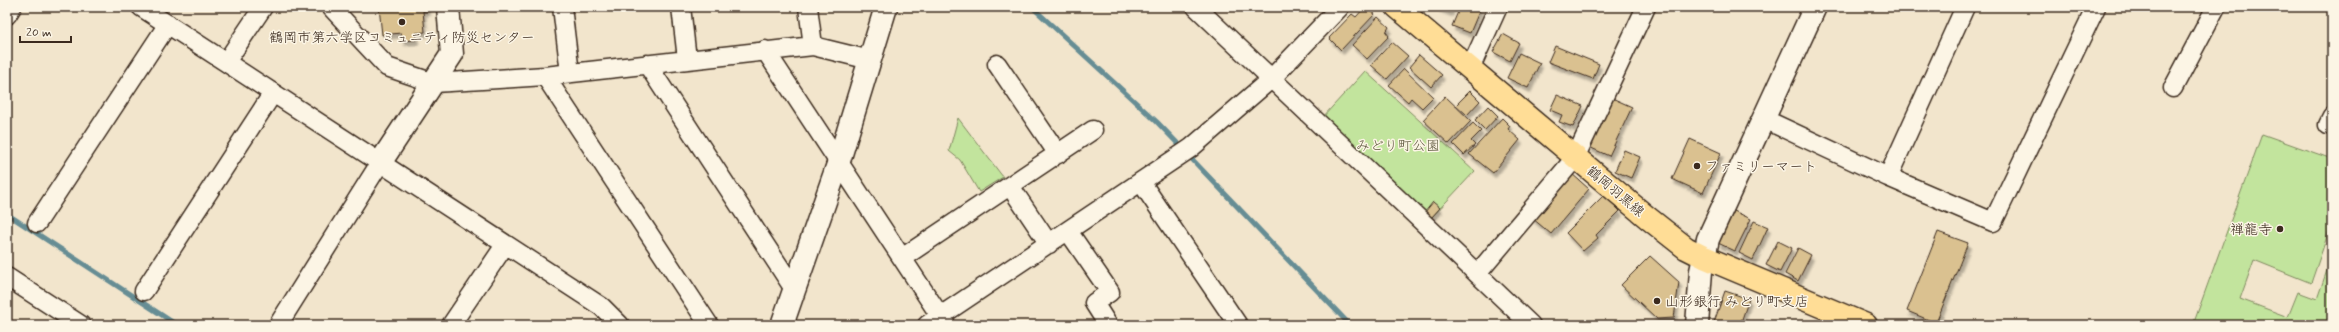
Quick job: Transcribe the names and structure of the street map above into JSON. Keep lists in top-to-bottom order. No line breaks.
{"streets":{"main road":["鶴岡羽黒線"]},"parks":["みどり町公園"],"places":["鶴岡市第六学区コミュニティ防災センター","ファミリーマート","禅龍寺","山形銀行 みどり町支店"],"scale_bar":"20 m"}
